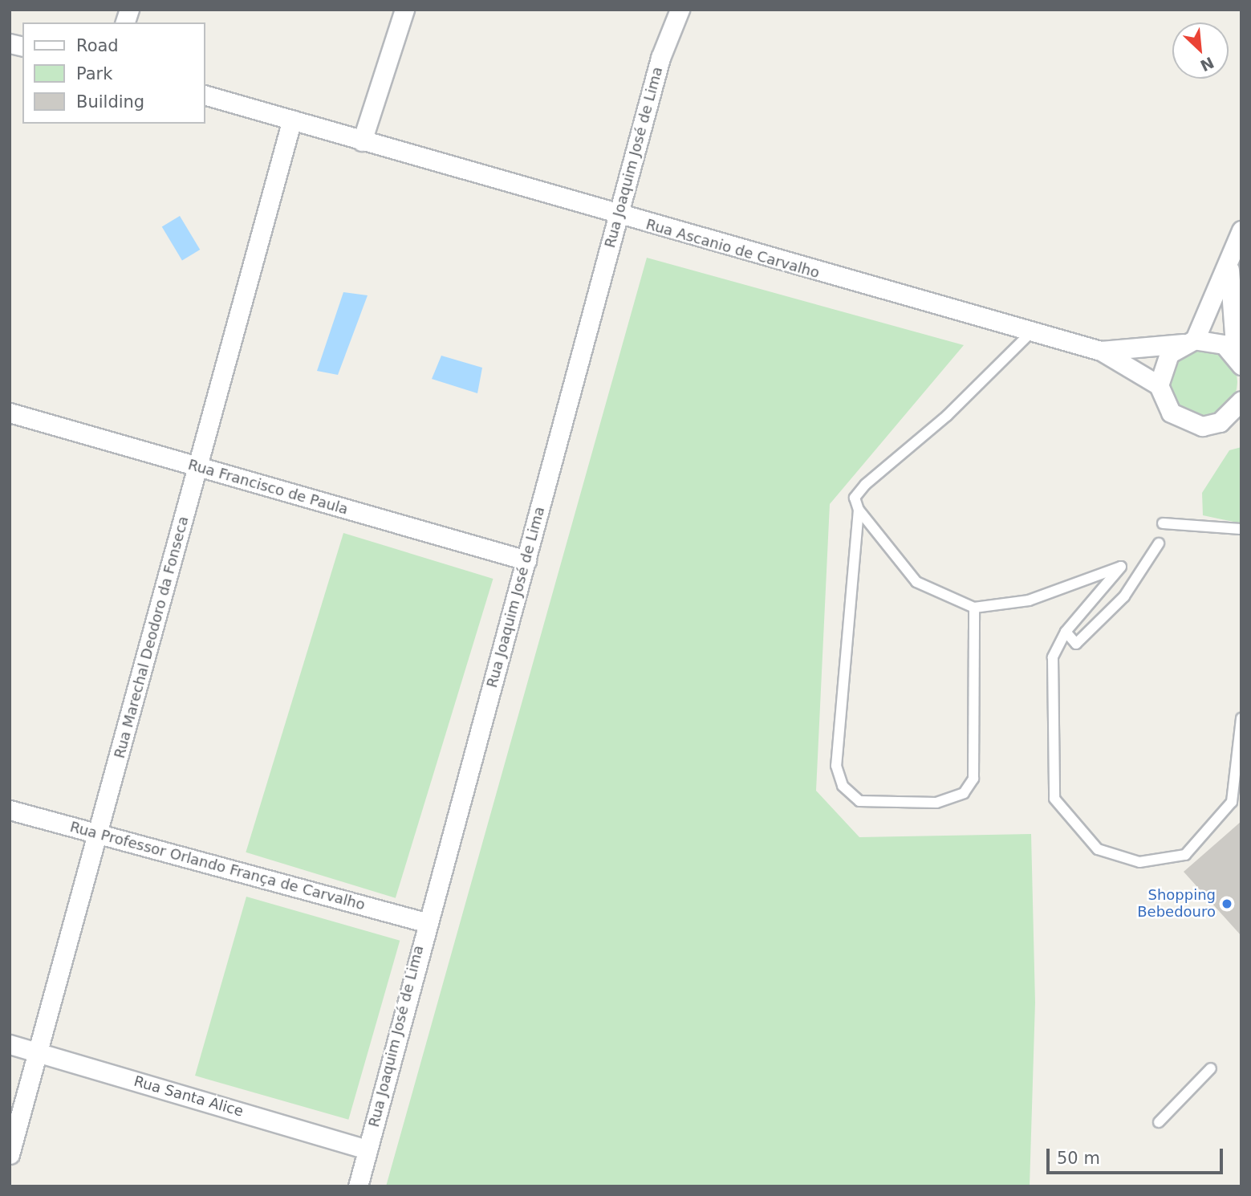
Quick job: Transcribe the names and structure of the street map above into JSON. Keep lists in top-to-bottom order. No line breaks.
{"streets":{"street":["Rua Joaquim José de Lima","Rua Ascanio de Carvalho","Rua Francisco de Paula","Rua Marechal Deodoro da Fonseca","Rua Professor Orlando França de Carvalho","Rua Santa Alice"]},"crossings":[["Rua Joaquim José de Lima","Rua Ascanio de Carvalho"],["Rua Joaquim José de Lima","Rua Francisco de Paula"],["Rua Joaquim José de Lima","Rua Professor Orlando França de Carvalho"],["Rua Joaquim José de Lima","Rua Santa Alice"],["Rua Ascanio de Carvalho","Rua Marechal Deodoro da Fonseca"],["Rua Francisco de Paula","Rua Marechal Deodoro da Fonseca"],["Rua Marechal Deodoro da Fonseca","Rua Professor Orlando França de Carvalho"],["Rua Marechal Deodoro da Fonseca","Rua Santa Alice"]],"places":["Shopping Bebedouro"],"legend":["Road","Park","Building"],"scale_bar":"50 m","north":"bottom right"}
